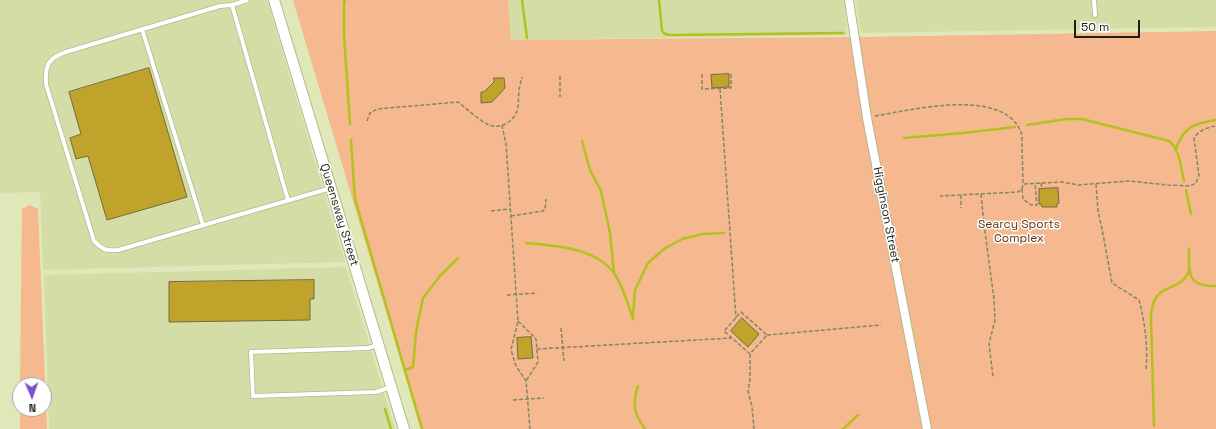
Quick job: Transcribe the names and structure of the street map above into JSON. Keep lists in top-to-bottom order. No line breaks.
{"streets":{"street":["Queensway Street","Higginson Street"]},"parks":["Searcy Sports Complex"],"scale_bar":"50 m","north":"bottom"}
